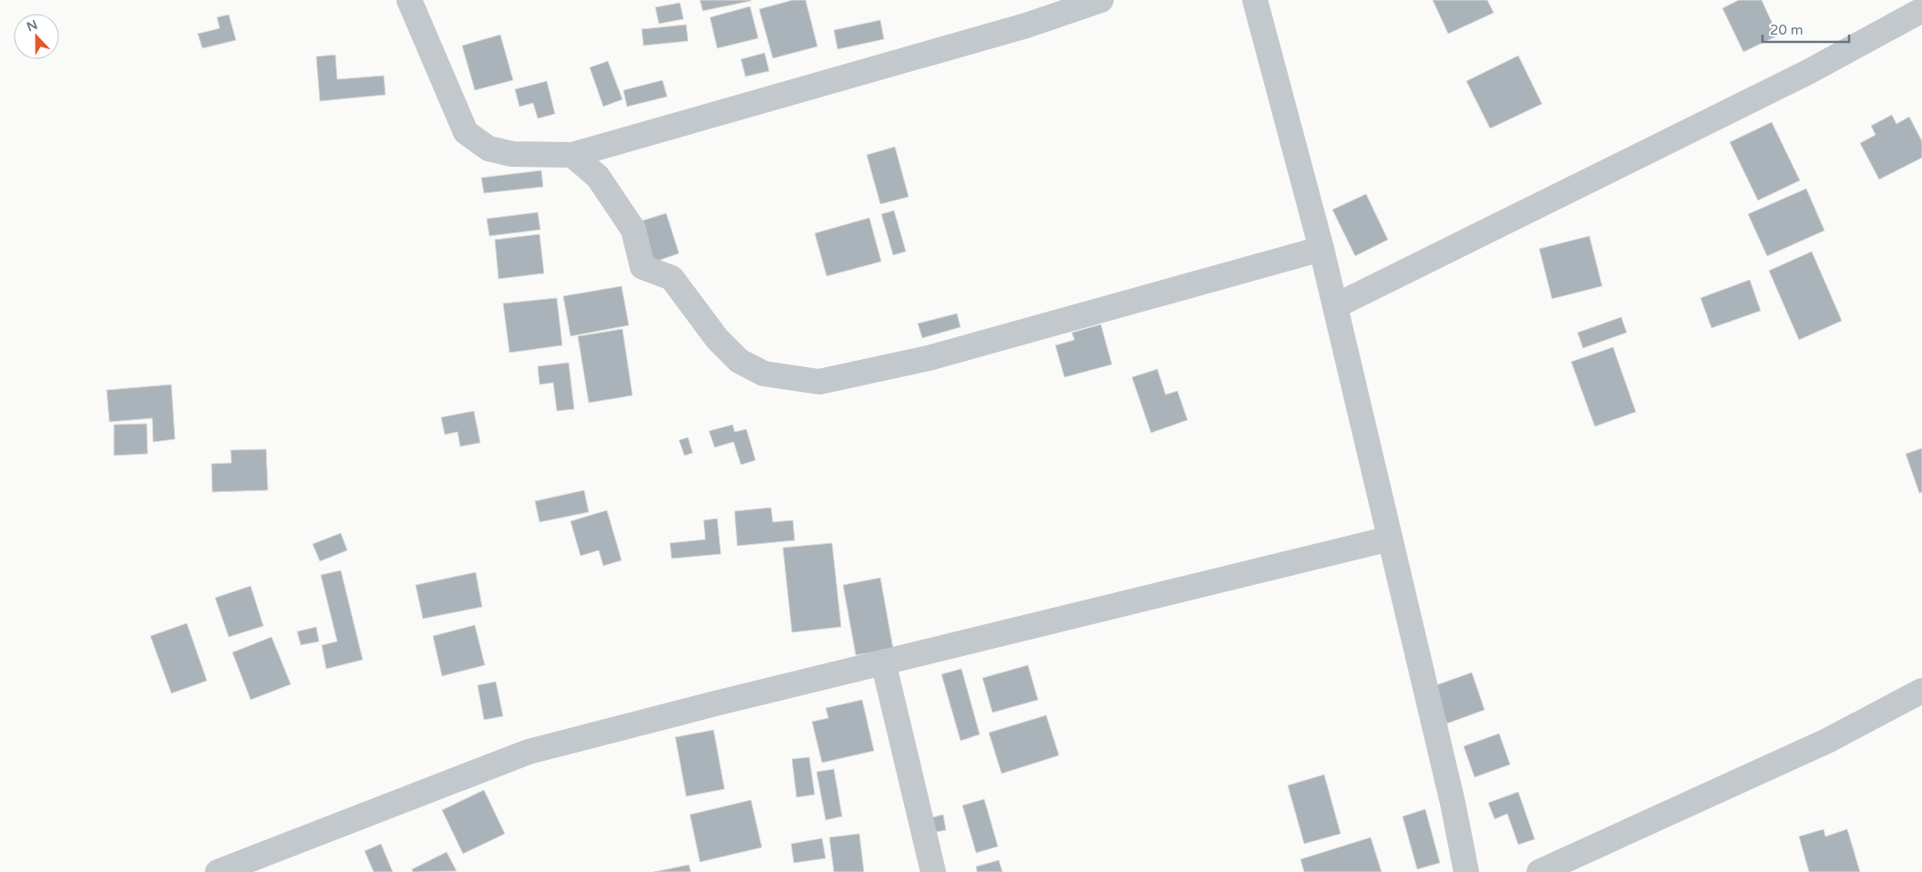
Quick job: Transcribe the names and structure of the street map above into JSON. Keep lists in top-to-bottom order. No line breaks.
{"scale_bar":"20 m","north":"top"}
